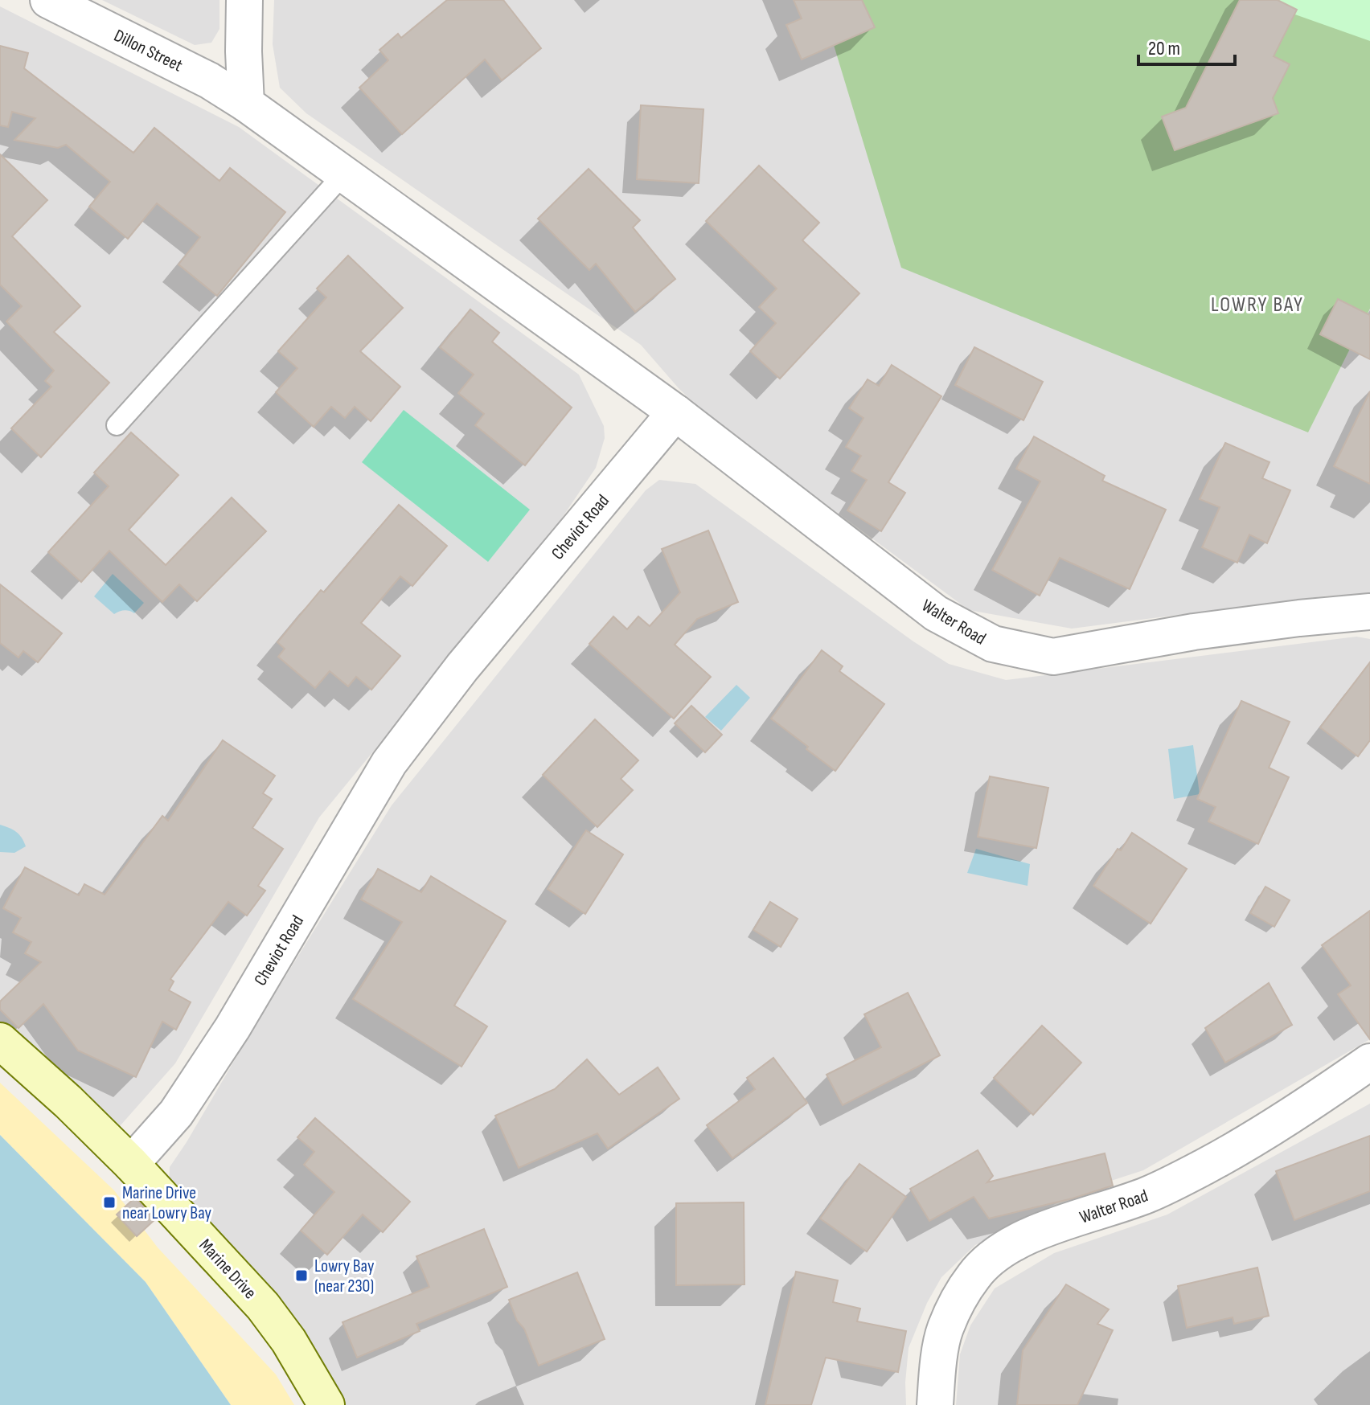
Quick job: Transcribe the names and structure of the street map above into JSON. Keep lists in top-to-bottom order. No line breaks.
{"streets":{"main road":["Marine Drive"],"street":["Dillon Street","Cheviot Road","Walter Road"]},"crossings":[["Cheviot Road","Walter Road"],["Cheviot Road","Marine Drive"]],"districts":["LOWRY BAY"],"places":{"transit":["Marine Drive near Lowry Bay","Lowry Bay (near 230)"]},"scale_bar":"20 m"}
